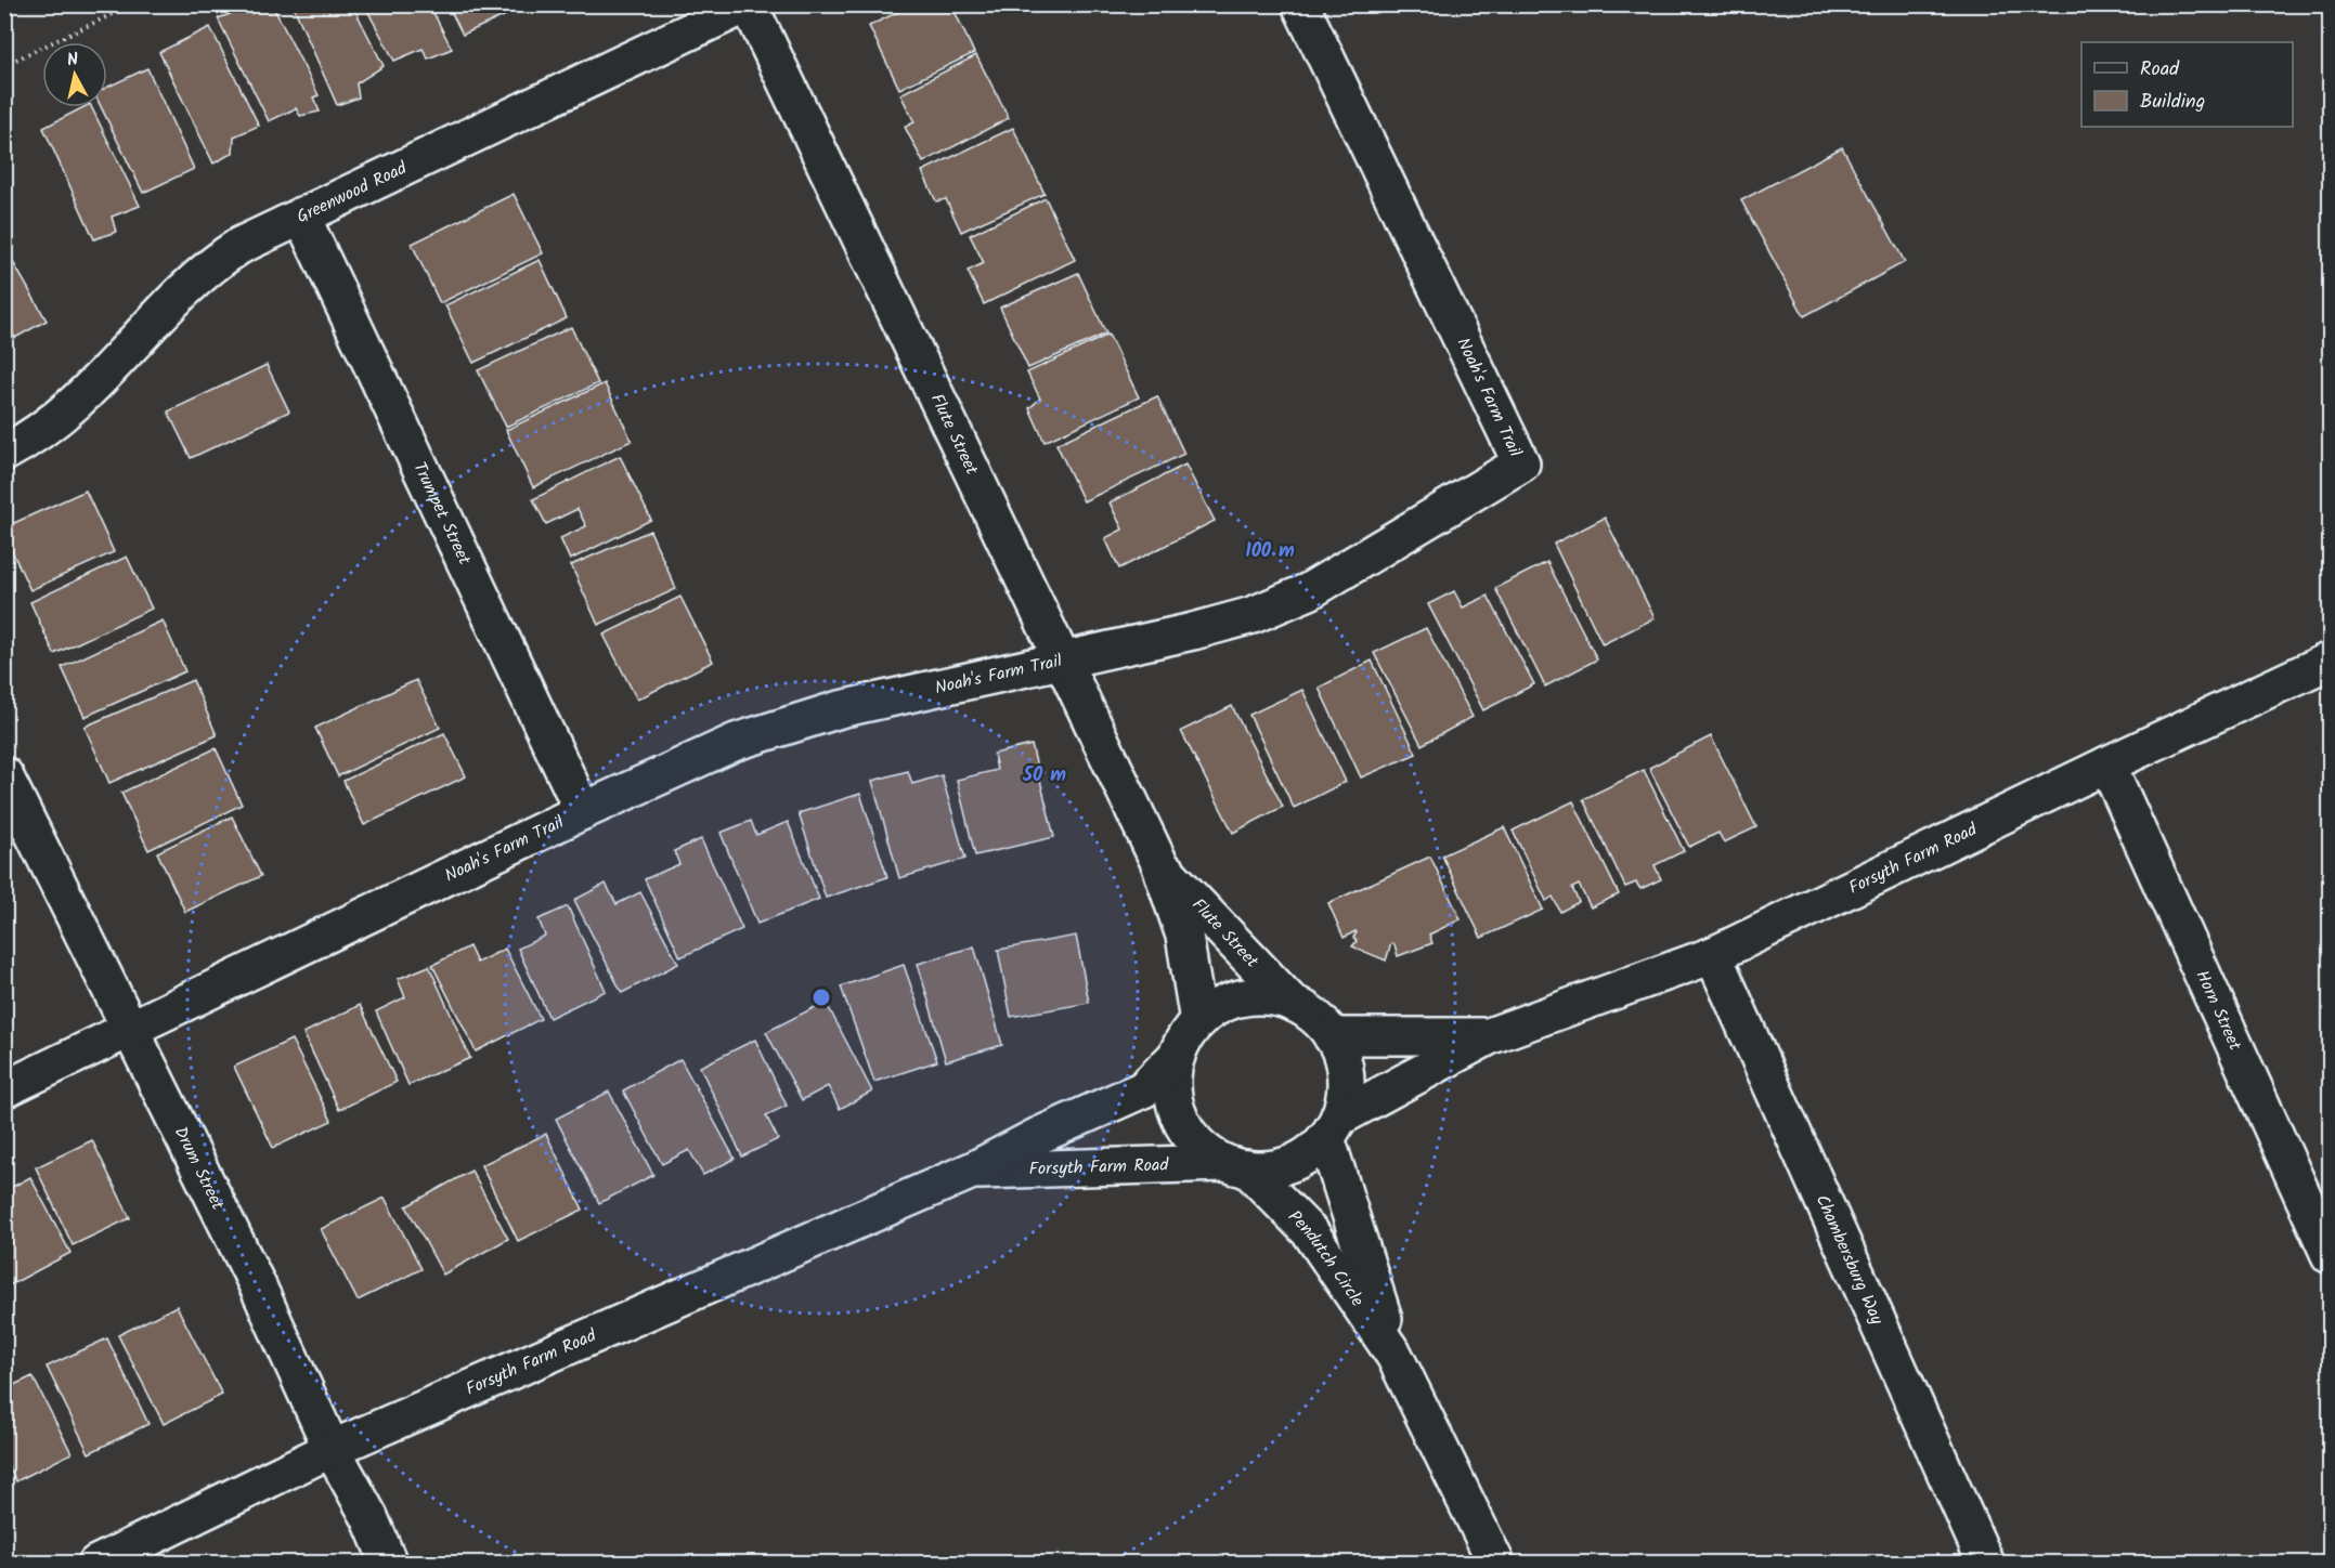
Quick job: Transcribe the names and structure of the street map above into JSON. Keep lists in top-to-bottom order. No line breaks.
{"streets":{"street":["Greenwood Road","Noah's Farm Trail","Flute Street","Trumpet Street","Forsyth Farm Road","Horn Street","Drum Street","Pendutch Circle","Chambersburg Way"]},"crossings":[["Greenwood Road","Flute Street"],["Greenwood Road","Trumpet Street"],["Noah's Farm Trail","Flute Street"],["Noah's Farm Trail","Trumpet Street"],["Noah's Farm Trail","Drum Street"],["Flute Street","Forsyth Farm Road"],["Flute Street","Pendutch Circle"],["Forsyth Farm Road","Horn Street"],["Forsyth Farm Road","Drum Street"],["Forsyth Farm Road","Pendutch Circle"],["Forsyth Farm Road","Chambersburg Way"]],"legend":["Road","Building"],"north":"top","rings":["100 m","50 m"]}
